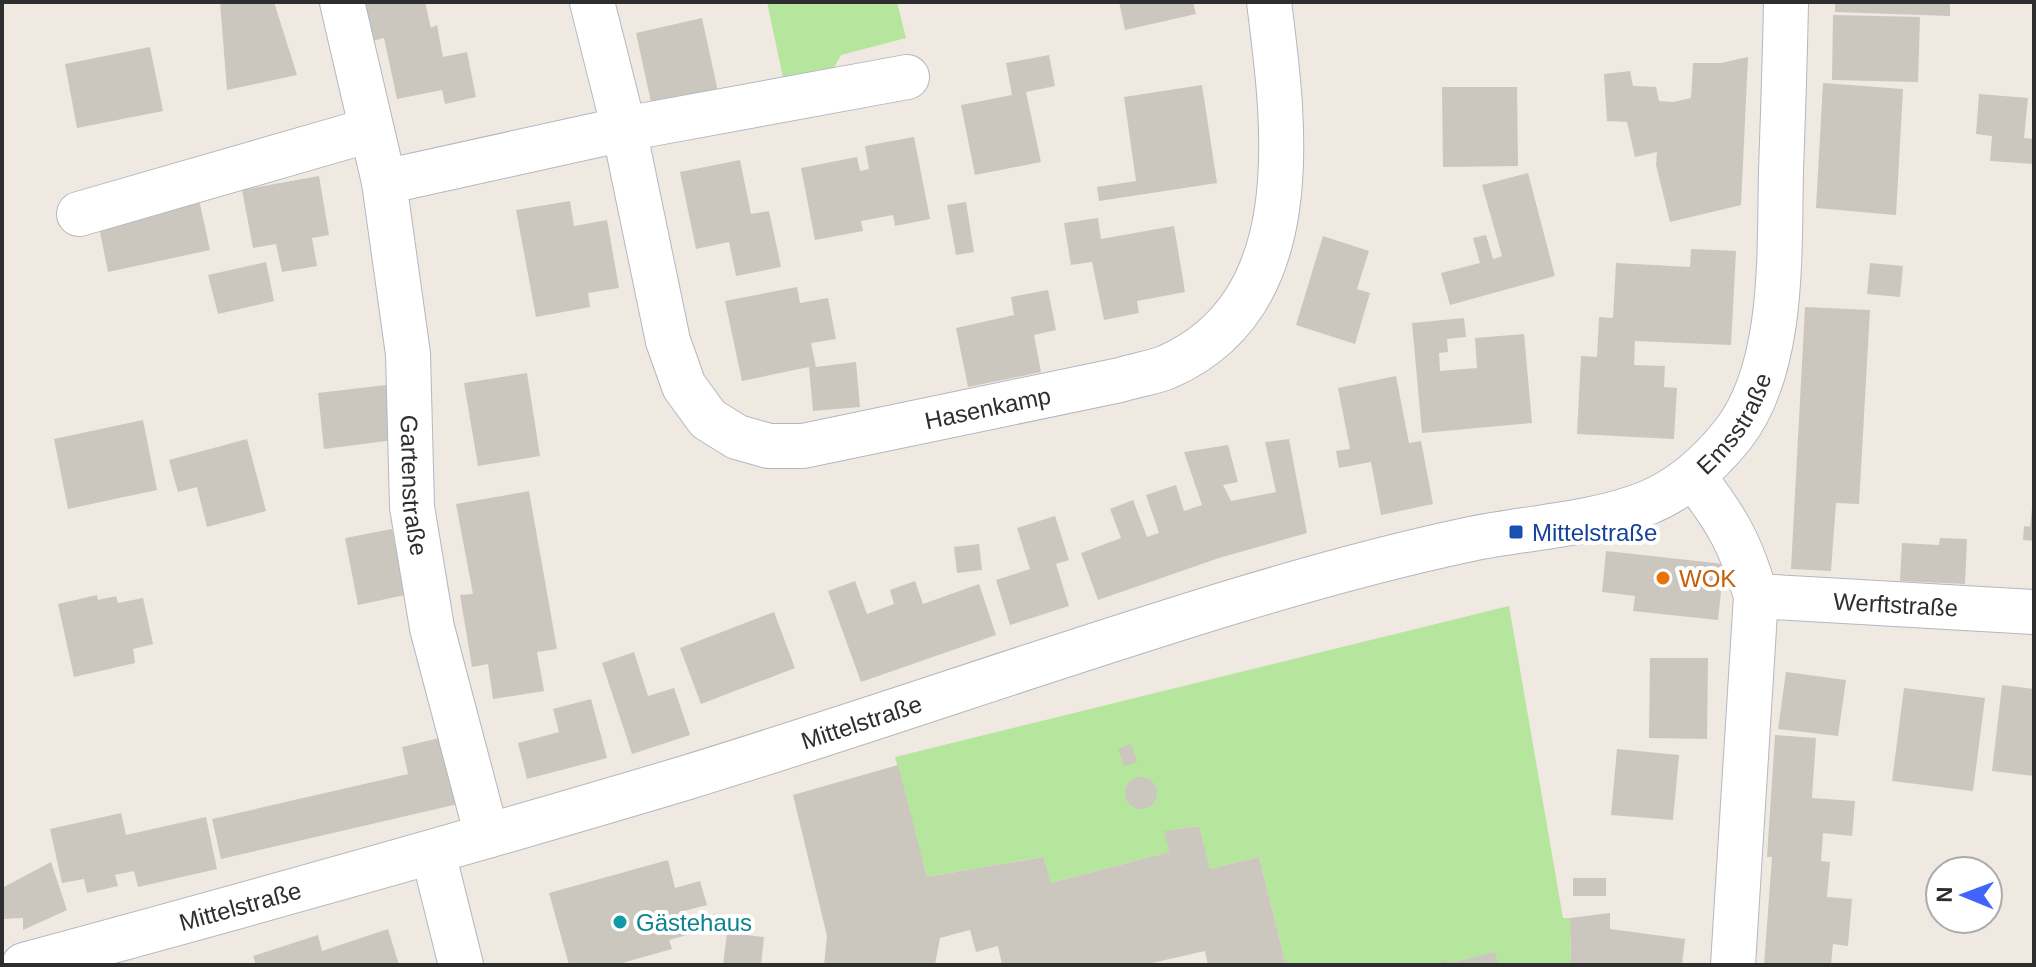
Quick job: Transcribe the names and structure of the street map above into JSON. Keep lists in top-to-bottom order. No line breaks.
{"streets":{"street":["Hasenkamp","Emsstraße","Gartenstraße","Werftstraße","Mittelstraße"]},"crossings":[["Emsstraße","Werftstraße"],["Emsstraße","Mittelstraße"],["Gartenstraße","Mittelstraße"]],"places":{"transit":["Mittelstraße"],"other":["WOK","Gästehaus"]},"north":"left"}
